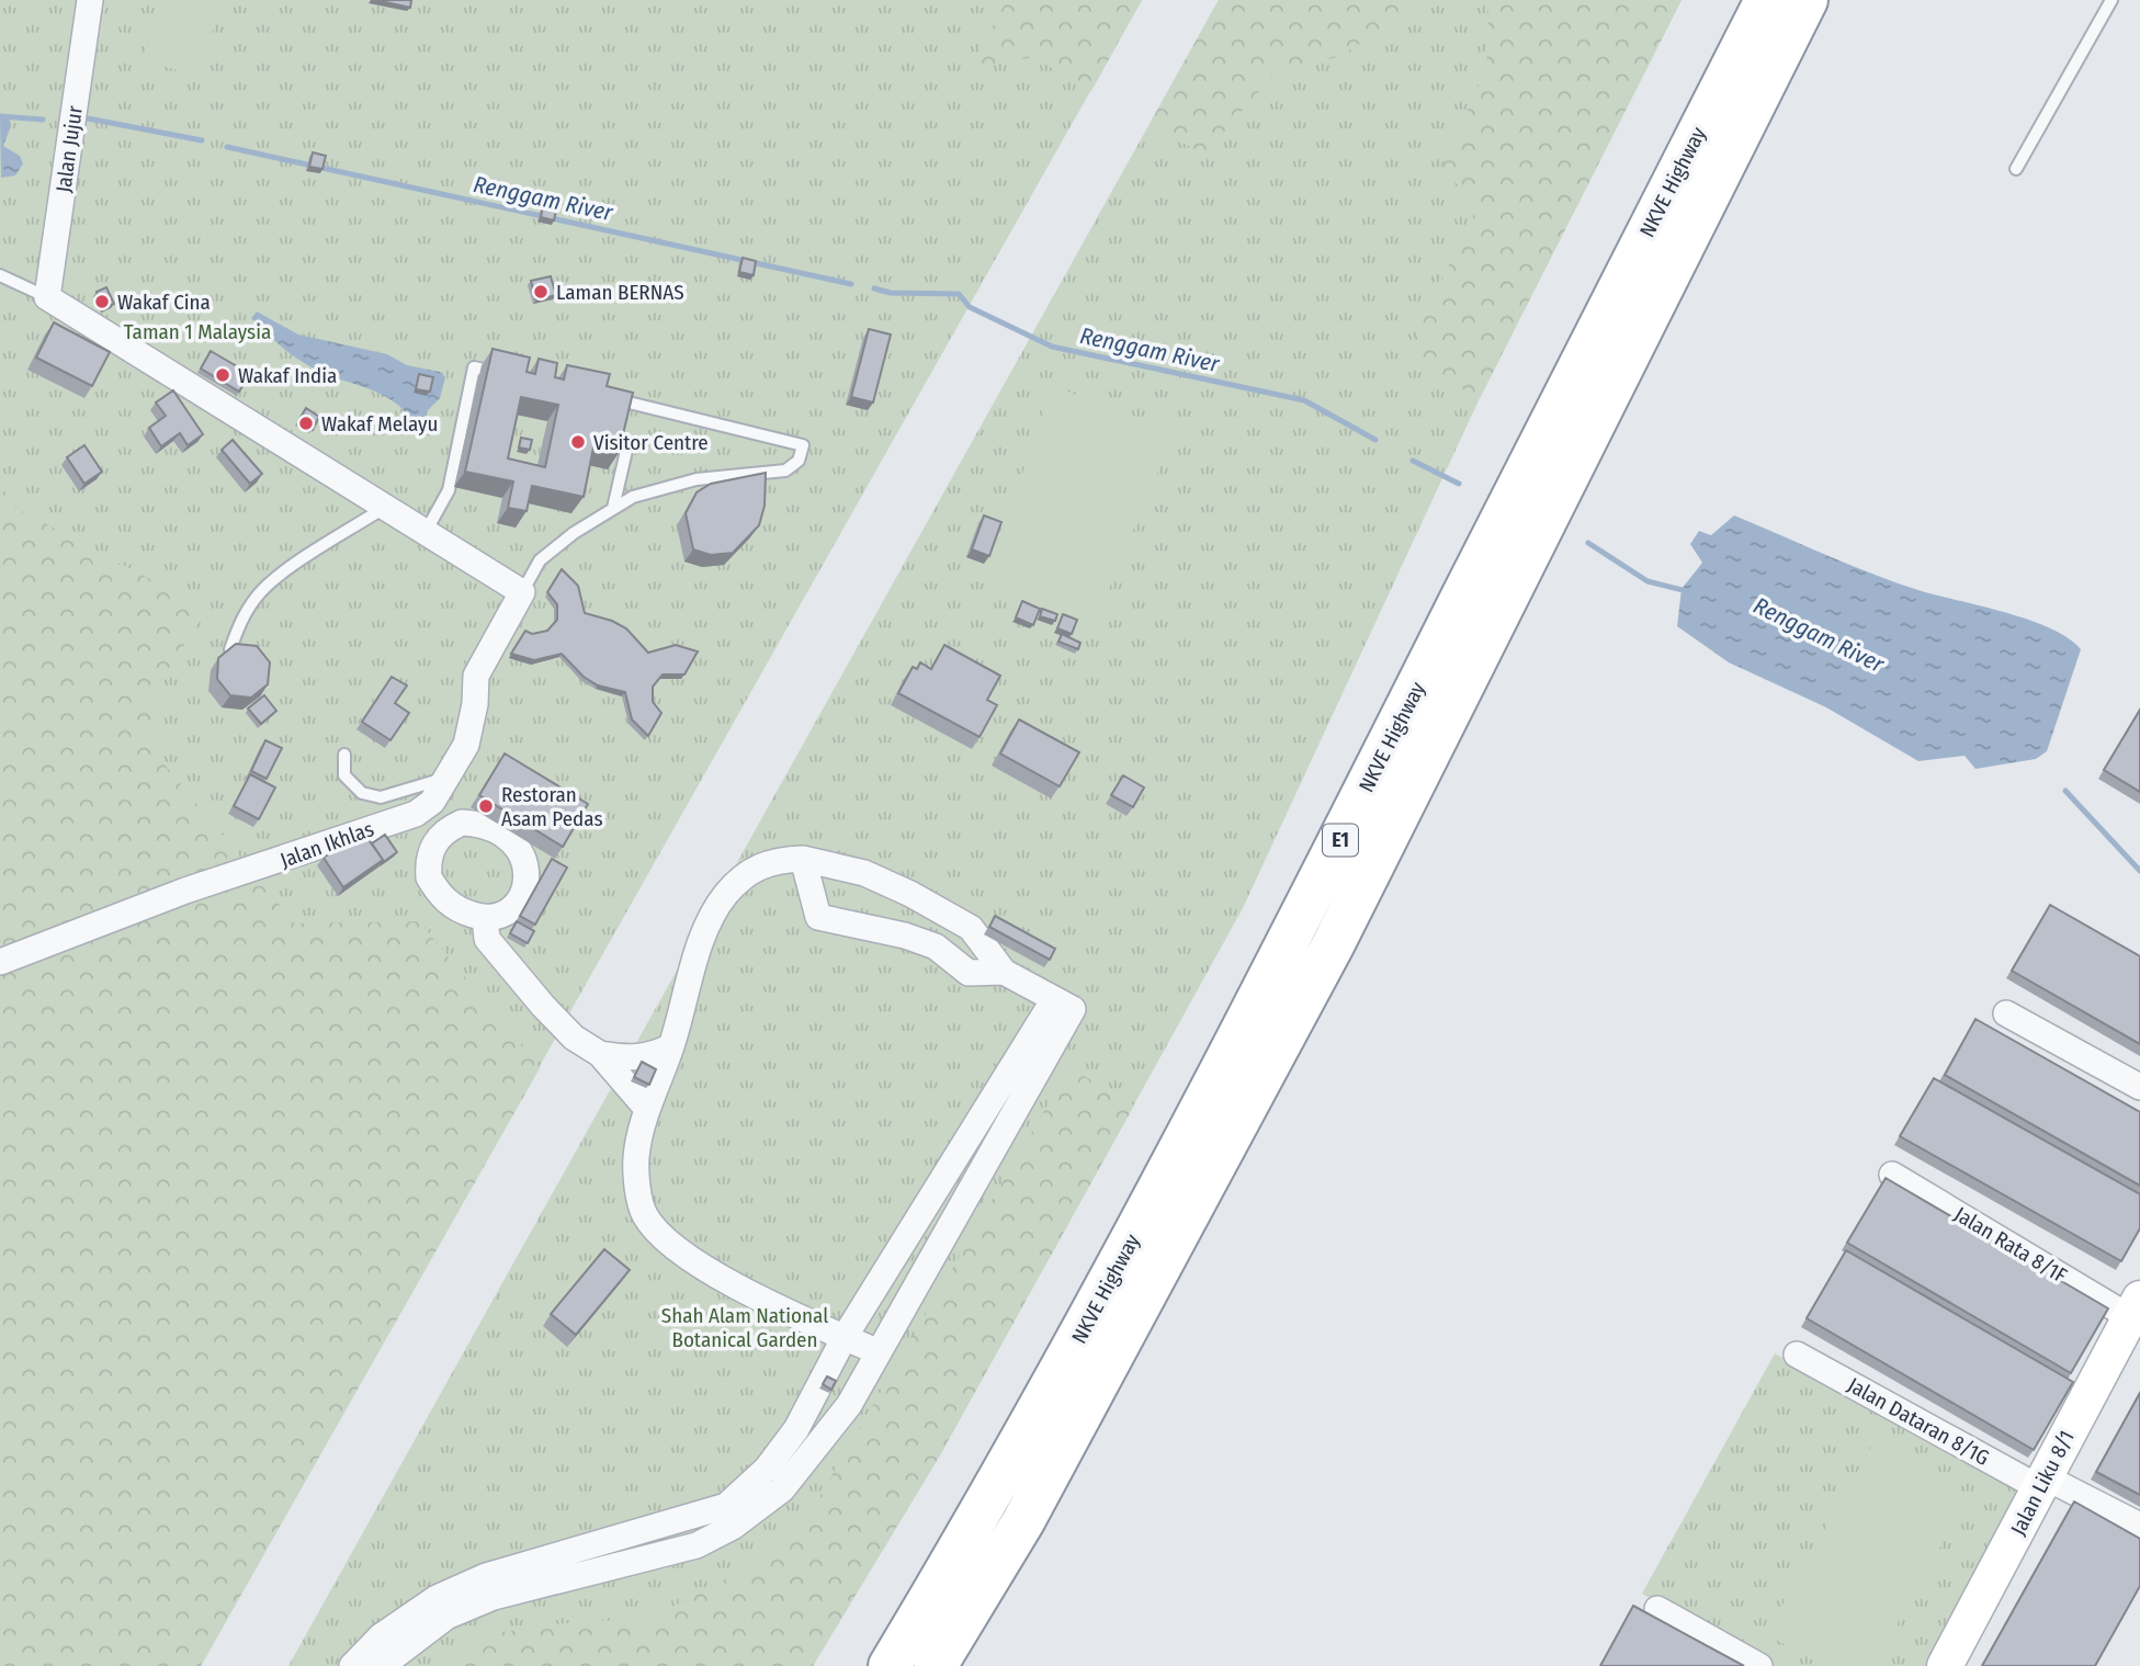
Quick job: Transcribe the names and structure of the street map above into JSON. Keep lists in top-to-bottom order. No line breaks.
{"streets":{"highway":["NKVE Highway","E1"],"street":["Jalan Jujur","Jalan Ikhlas","Jalan Rata 8/1F","Jalan Dataran 8/1G","Jalan Liku 8/1"]},"crossings":[["Jalan Rata 8/1F","Jalan Liku 8/1"],["Jalan Dataran 8/1G","Jalan Liku 8/1"]],"water":["Renggam River"],"parks":["Taman 1 Malaysia","Shah Alam National Botanical Garden"],"places":["Laman BERNAS","Wakaf Cina","Wakaf India","Wakaf Melayu","Visitor Centre","Restoran Asam Pedas"]}
